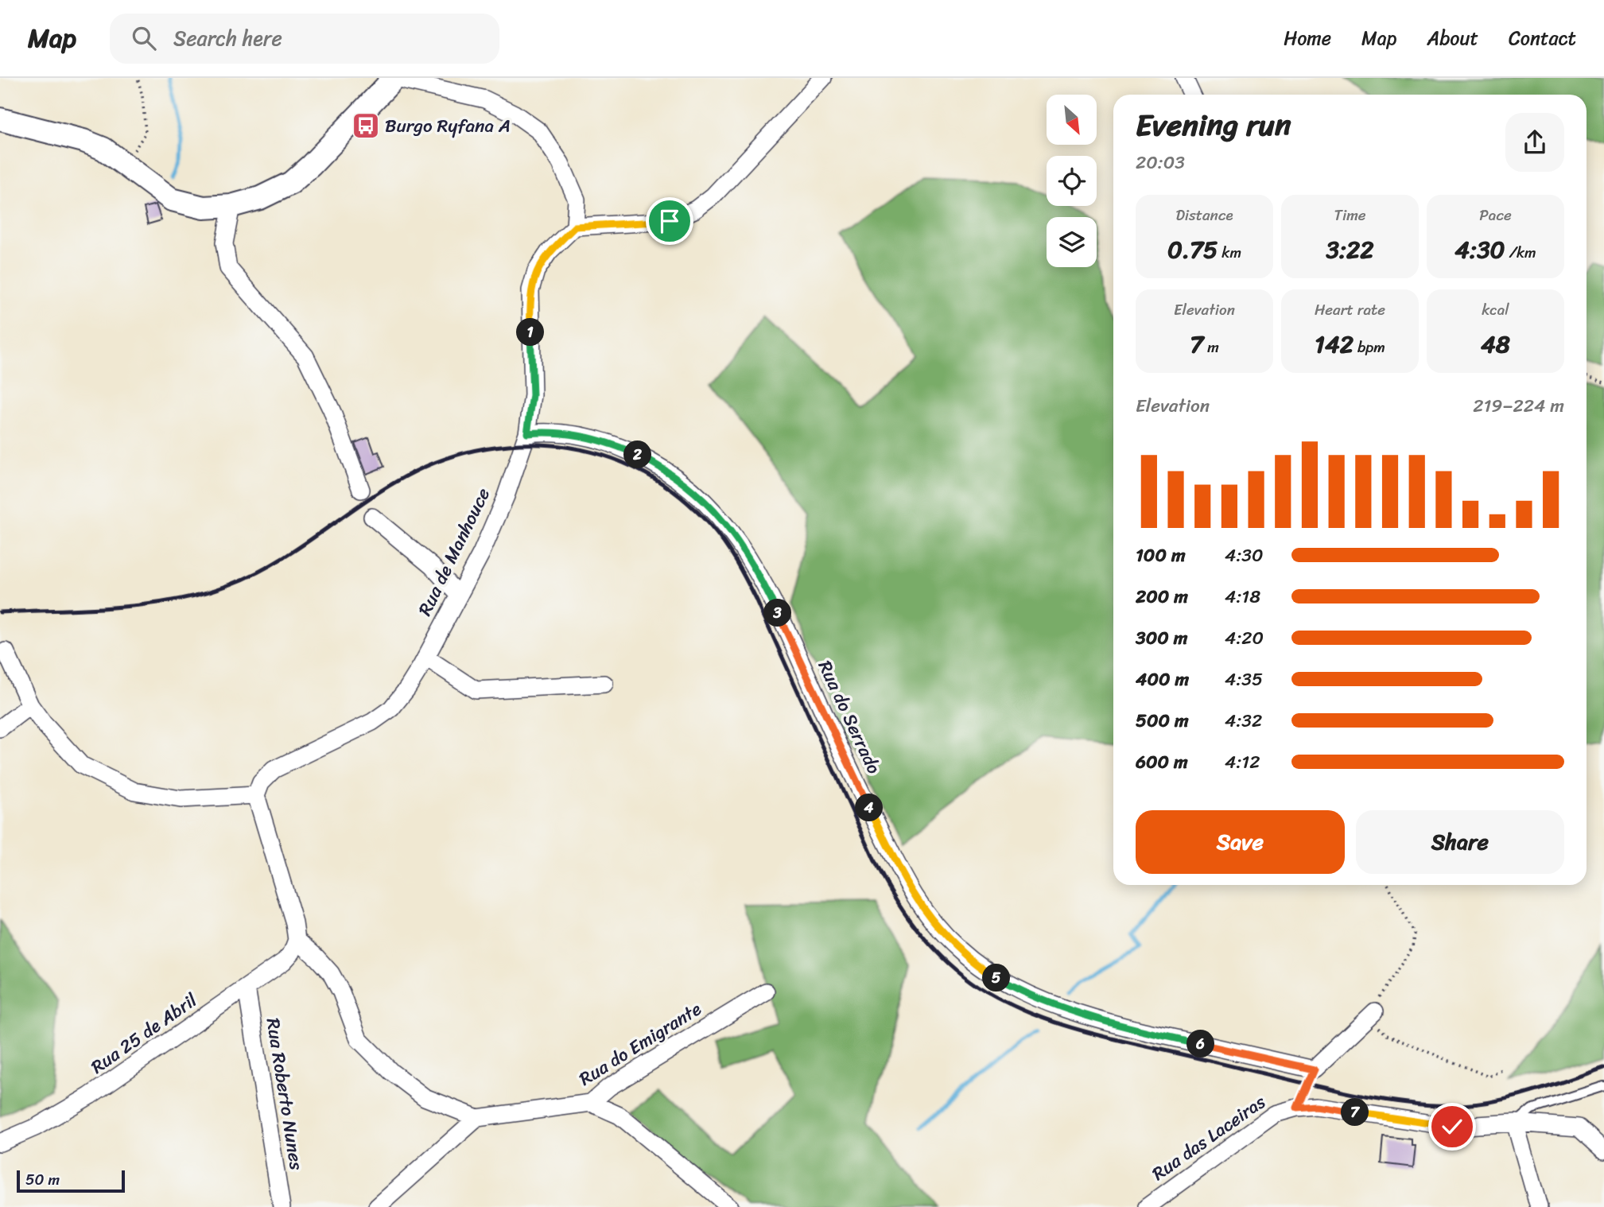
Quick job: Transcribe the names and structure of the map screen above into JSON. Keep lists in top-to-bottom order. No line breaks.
{"streets":{"street":["Rua de Manhouce","Rua do Serrado","Rua 25 de Abril","Rua do Emigrante","Rua Roberto Nunes","Rua das Laceiras"]},"crossings":[["Rua de Manhouce","Rua do Serrado"],["Rua 25 de Abril","Rua do Emigrante"],["Rua 25 de Abril","Rua Roberto Nunes"]],"places":{"bus stop":["Burgo Ryfana A"]},"scale_bar":"50 m","north":"bottom right","page":{"header":"Map","search":"Search here","nav":["Home","Map","About","Contact"],"heading":["Evening run","20:03"],"stats":[["Distance","0.75 km"],["Time","3:22"],["Pace","4:30 /km"],["Elevation","7 m"],["Heart rate","142 bpm"],["kcal","48"]],"pins":["1","2","3","4","5","6","7"],"chart":["Elevation","219–224 m"],"list":[{"name":"100 m","note":"4:30"},{"name":"200 m","note":"4:18"},{"name":"300 m","note":"4:20"},{"name":"400 m","note":"4:35"},{"name":"500 m","note":"4:32"},{"name":"600 m","note":"4:12"}],"buttons":["Save","Share"],"scale":"50 m"}}
